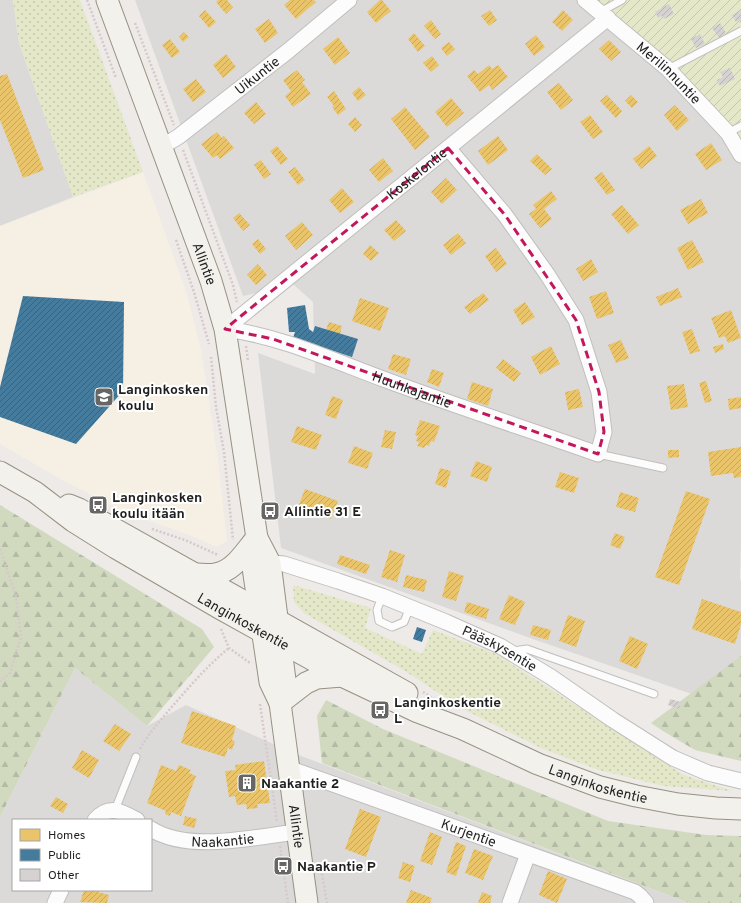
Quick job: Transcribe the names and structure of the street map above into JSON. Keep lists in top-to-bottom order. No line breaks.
{"streets":{"street":["Merilinnuntie","Uikuntie","Koskelontie","Allintie","Huuhkajantie","Langinkoskentie","Pääskysentie","Kurjentie","Naakantie"]},"crossings":[["Merilinnuntie","Koskelontie"],["Uikuntie","Allintie"],["Koskelontie","Allintie"],["Koskelontie","Huuhkajantie"],["Allintie","Huuhkajantie"],["Allintie","Langinkoskentie"],["Allintie","Pääskysentie"],["Allintie","Kurjentie"],["Allintie","Naakantie"]],"places":{"school or university":["Langinkosken koulu"],"bus stop":["Langinkosken koulu itään","Allintie 31 E","Langinkoskentie L","Naakantie P"],"building":["Naakantie 2"]},"legend":["Homes","Public","Other"]}
